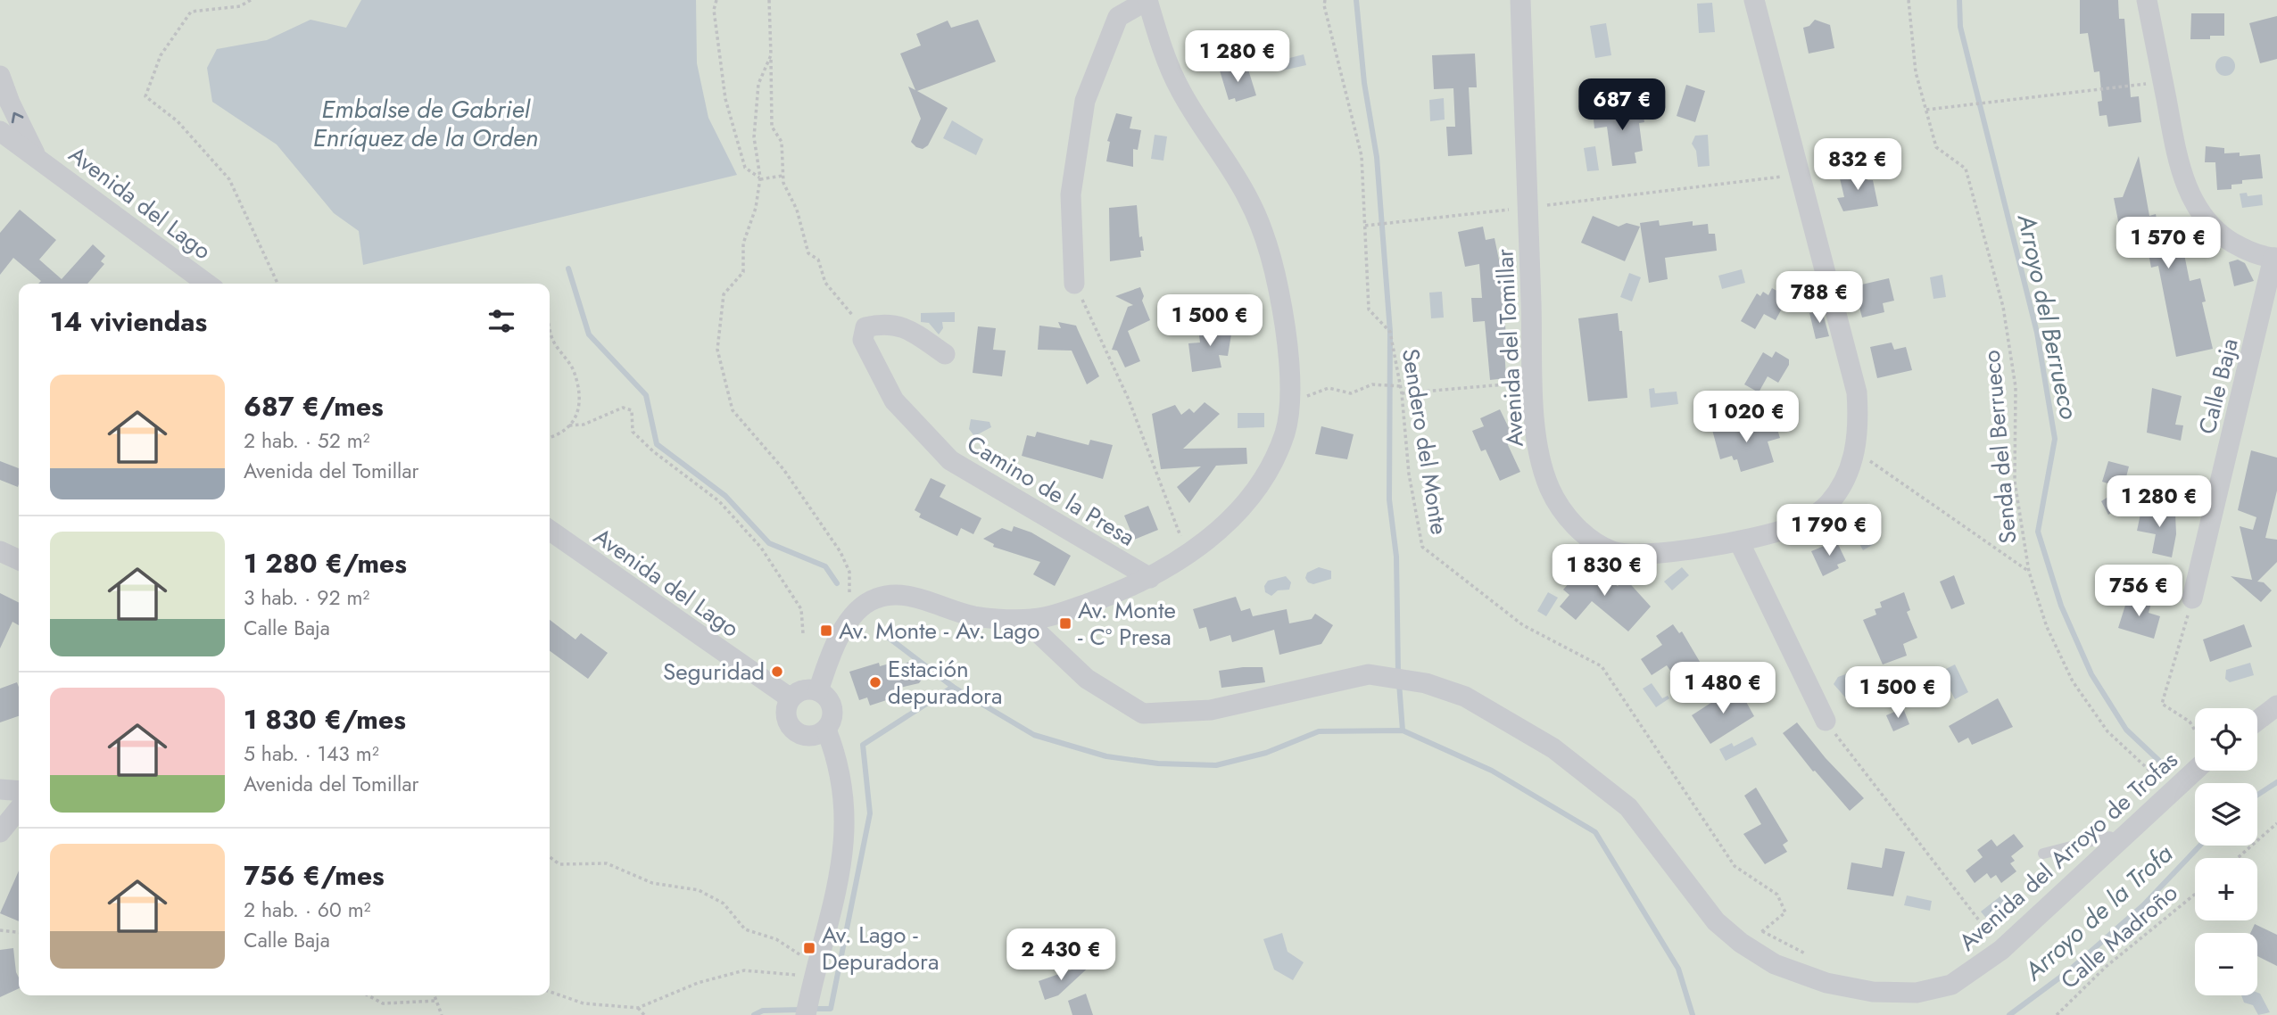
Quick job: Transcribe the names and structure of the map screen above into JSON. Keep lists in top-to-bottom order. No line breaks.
{"streets":{"street":["Avenida del Lago","Avenida del Tomillar","Calle Baja","Camino de la Presa","Avenida del Arroyo de Trofas"],"path":["Sendero del Monte","Senda del Berrueco","Calle Madroño"]},"crossings":[["Sendero del Monte","Avenida del Arroyo de Trofas"],["Senda del Berrueco","Avenida del Arroyo de Trofas"]],"water":["Embalse de Gabriel Enríquez de la Orden","Arroyo del Berrueco","Arroyo de la Trofa"],"places":{"transit":["Av. Monte - Cº Presa","Av. Monte - Av. Lago","Av. Lago - Depuradora"],"other":["Seguridad","Estación depuradora"]},"page":{"price":["1 280 €","687 €","832 €","1 570 €","788 €","1 500 €","1 020 €","1 280 €","1 790 €","1 830 €","756 €","1 480 €","1 500 €","2 430 €"],"heading":"14 viviendas","list":[{"name":"687 €/mes","note":"2 hab. · 52 m² · Avenida del Tomillar"},{"name":"1 280 €/mes","note":"3 hab. · 92 m² · Calle Baja"},{"name":"1 830 €/mes","note":"5 hab. · 143 m² · Avenida del Tomillar"},{"name":"756 €/mes","note":"2 hab. · 60 m² · Calle Baja"}],"map_buttons":["+","−"]}}
